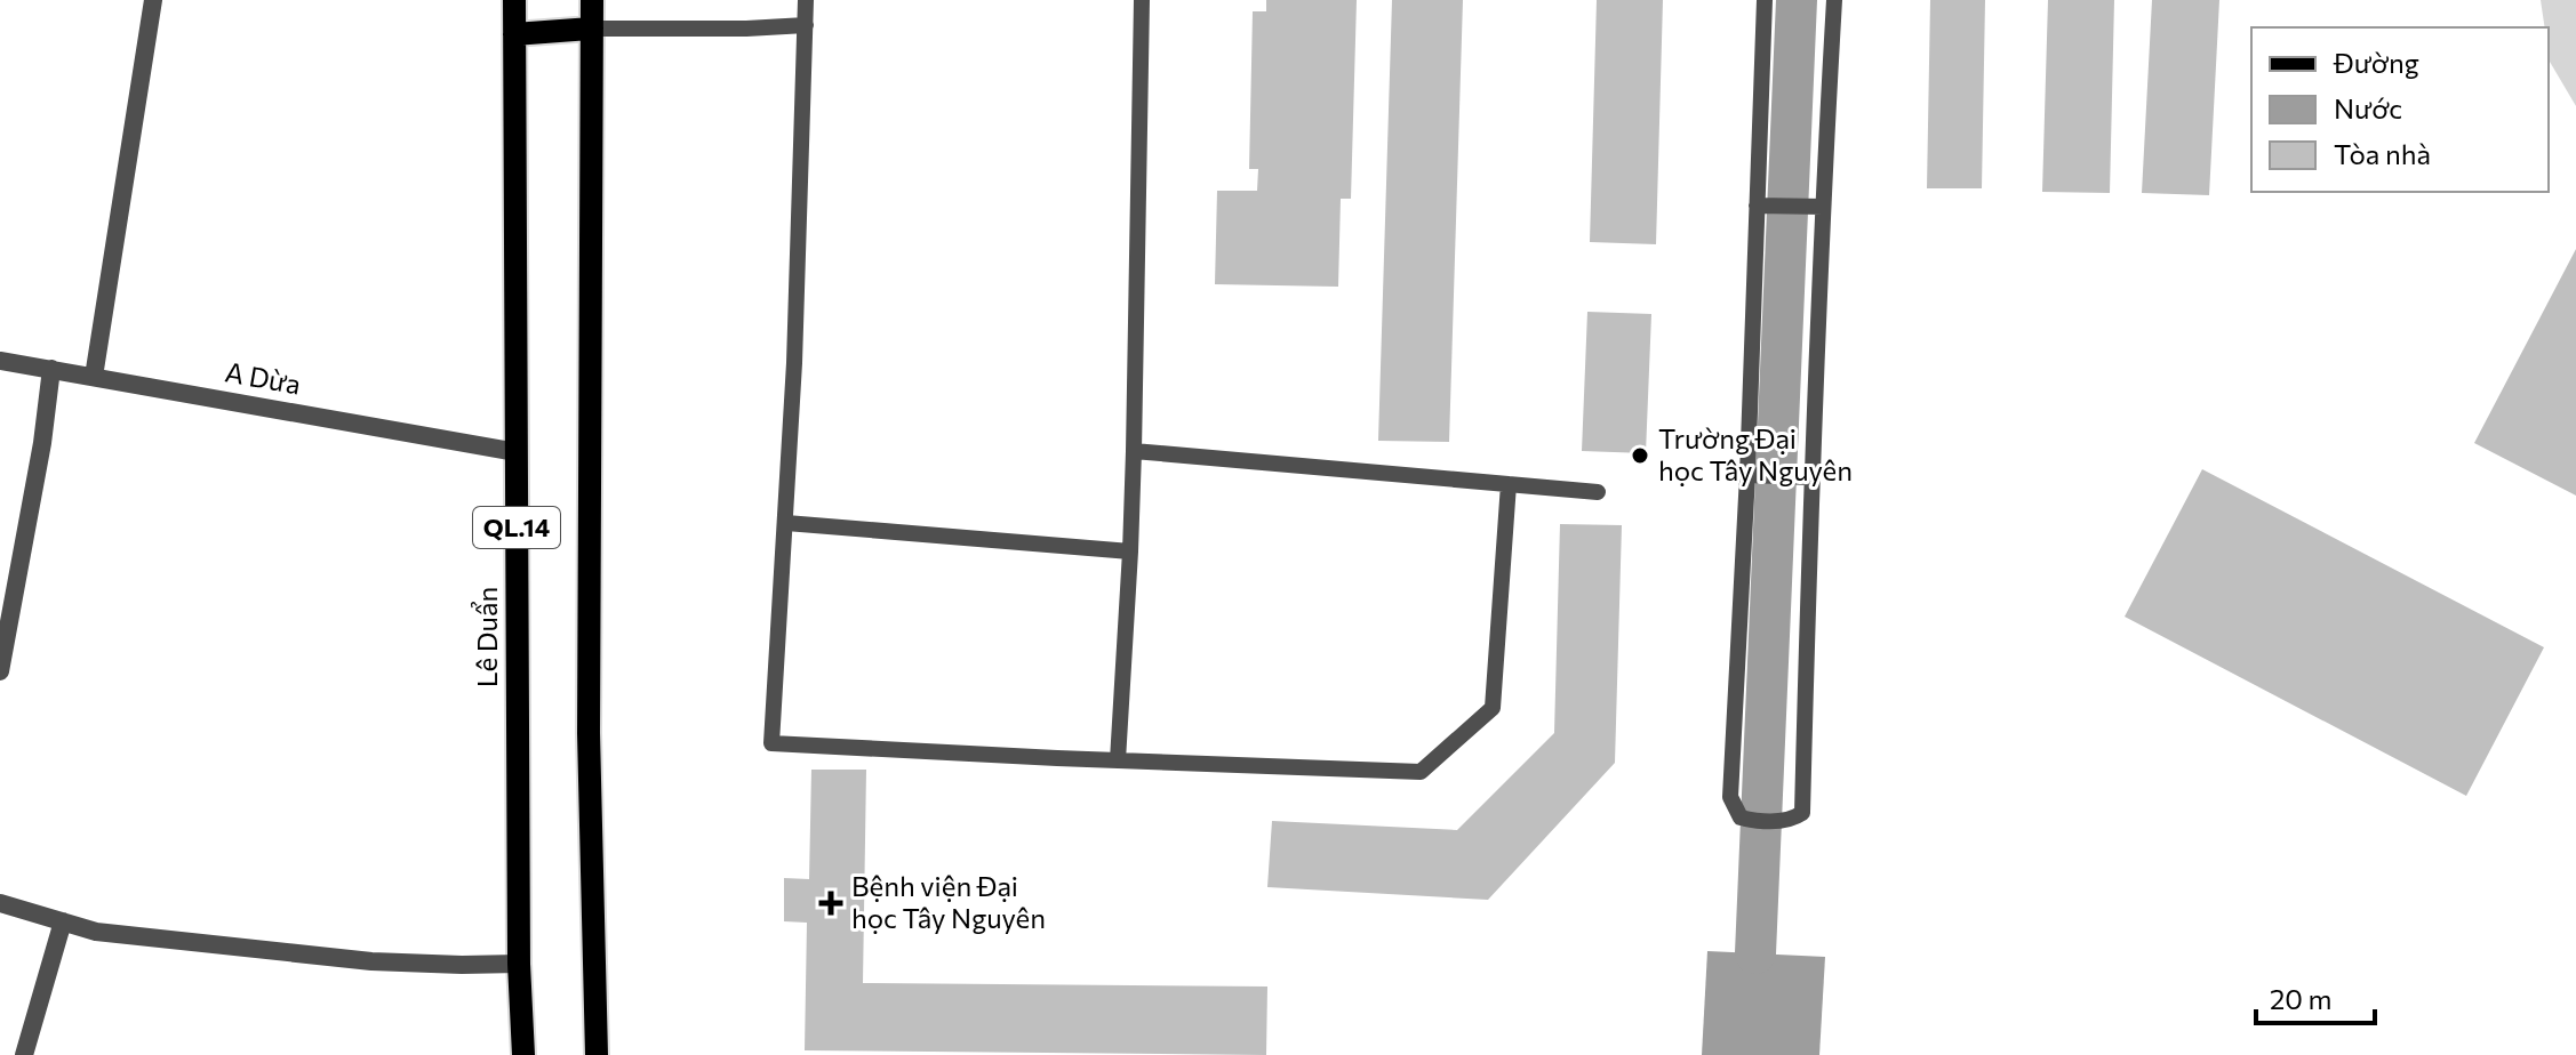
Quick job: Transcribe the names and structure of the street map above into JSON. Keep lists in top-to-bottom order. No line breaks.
{"streets":{"main road":["QL.14","Lê Duẩn"],"street":["A Dừa"]},"crossings":[["A Dừa","Lê Duẩn"]],"places":{"other":["Trường Đại học Tây Nguyên"],"health":["Bệnh viện Đại học Tây Nguyên"]},"legend":["Đường","Nước","Tòa nhà"],"scale_bar":"20 m"}
